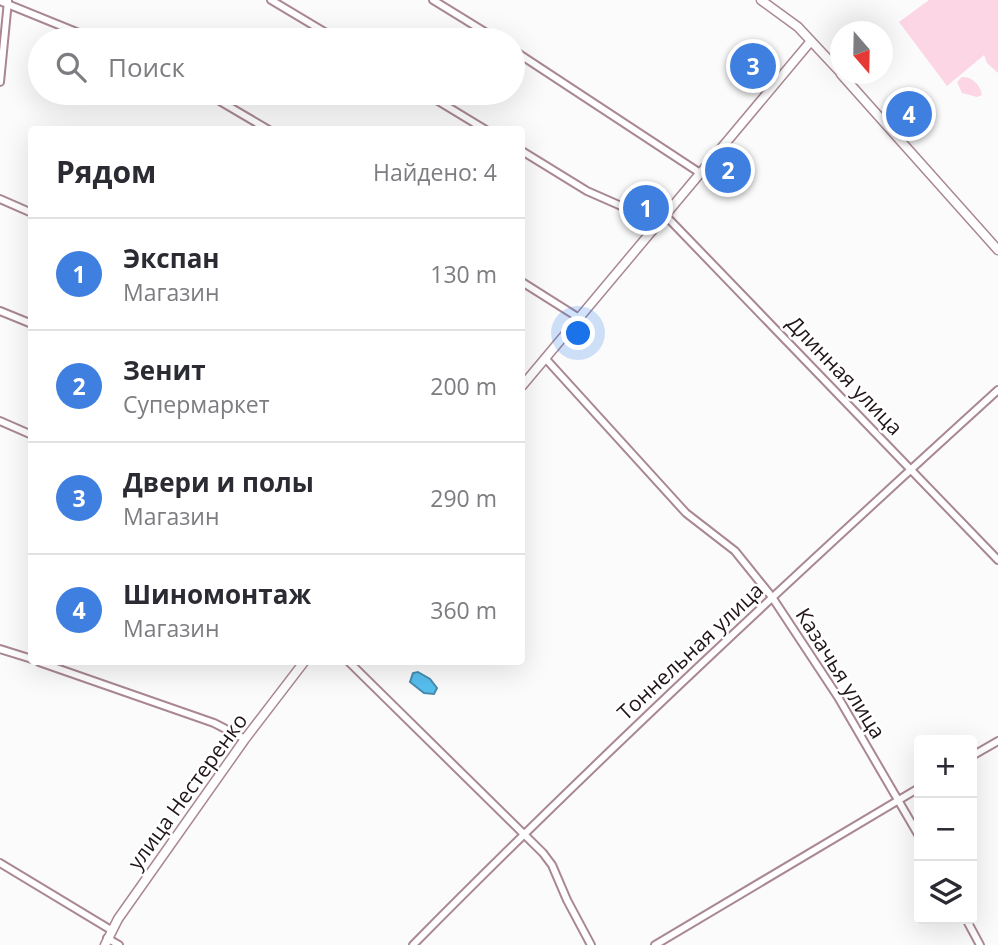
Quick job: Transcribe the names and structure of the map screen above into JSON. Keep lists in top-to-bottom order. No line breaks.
{"streets":{"street":["Длинная улица","Тоннельная улица","Казачья улица","улица Нестеренко"]},"crossings":[["Длинная улица","Тоннельная улица"],["Тоннельная улица","Казачья улица"]],"north":"bottom","page":{"search":"Поиск","pins":["3","4","2","1"],"heading":["Рядом","Найдено: 4"],"list":[{"mark":"1","name":"Экспан","note":"Магазин","value":"130 m"},{"mark":"2","name":"Зенит","note":"Супермаркет","value":"200 m"},{"mark":"3","name":"Двери и полы","note":"Магазин","value":"290 m"},{"mark":"4","name":"Шиномонтаж","note":"Магазин","value":"360 m"}],"map_buttons":["+","−"]}}
